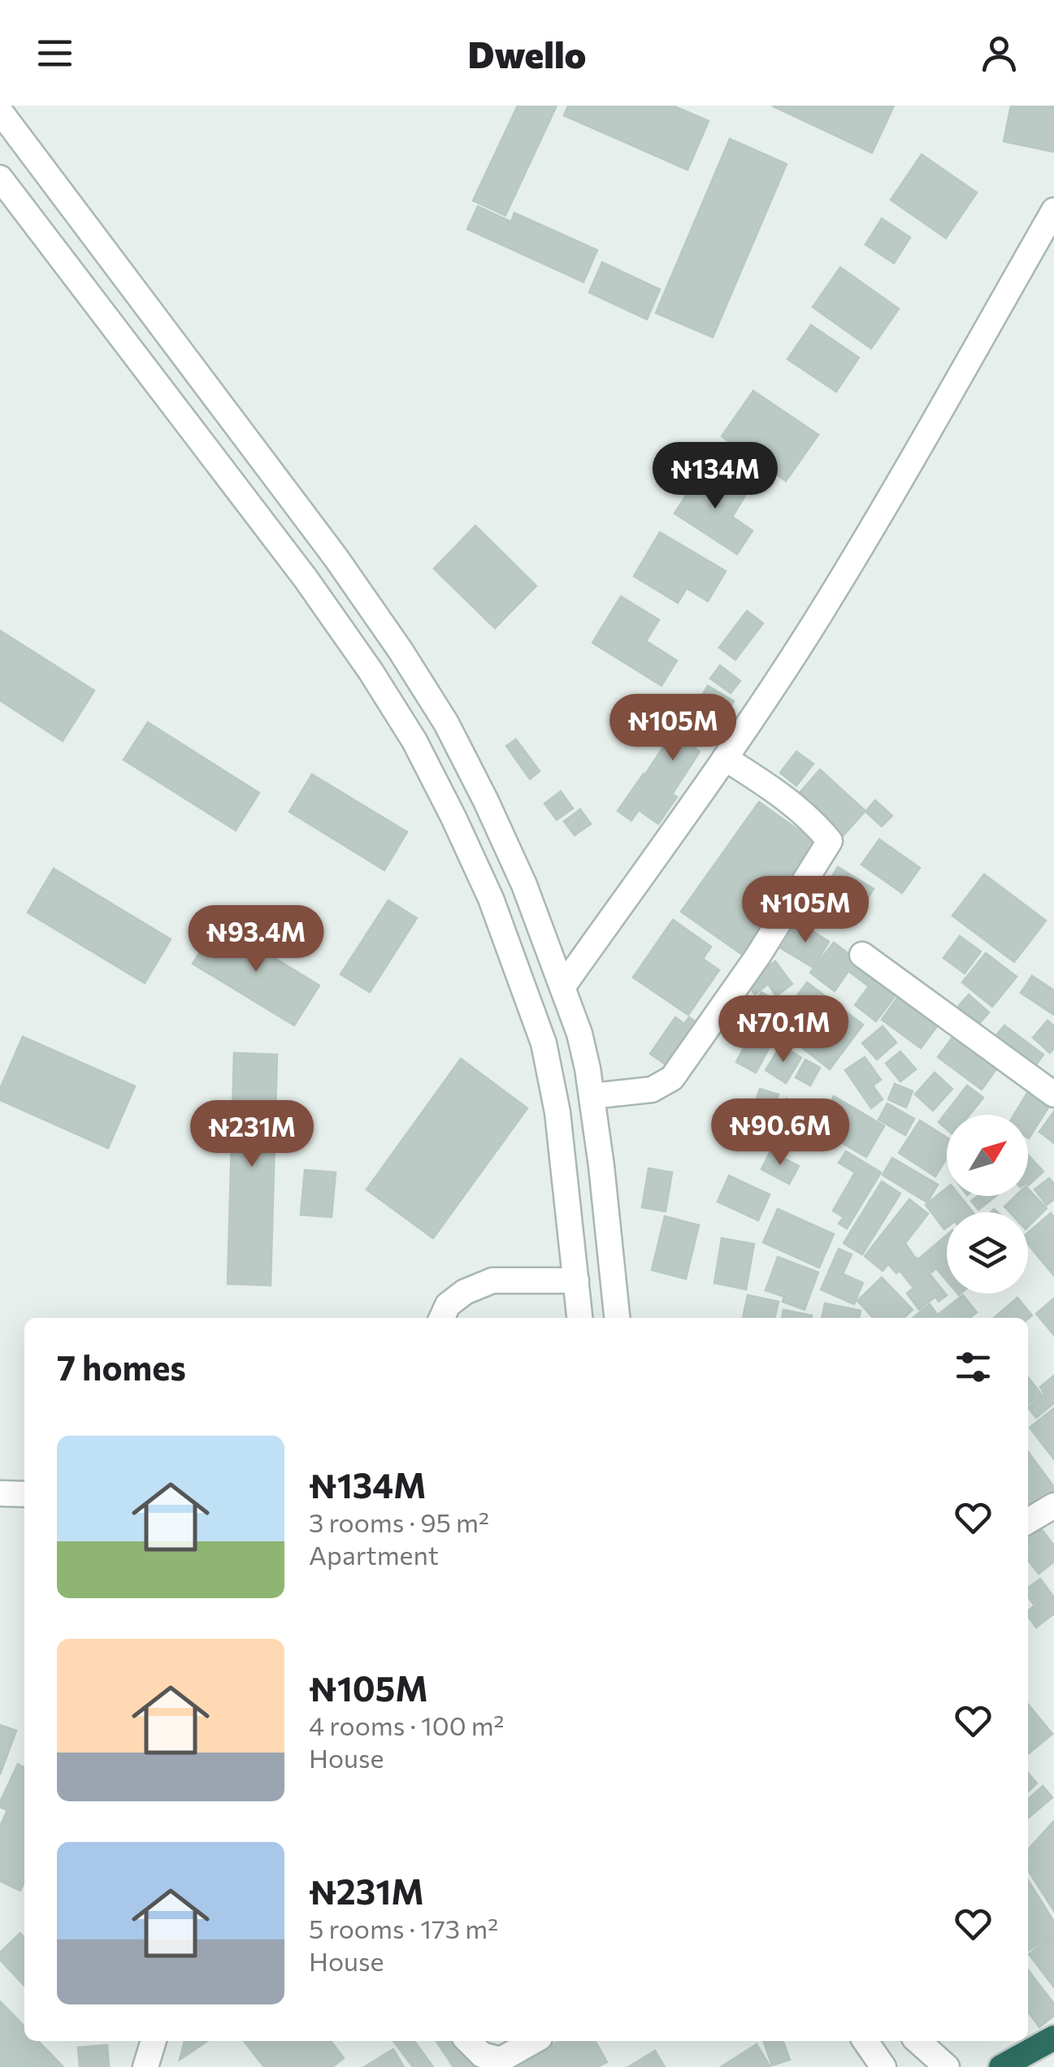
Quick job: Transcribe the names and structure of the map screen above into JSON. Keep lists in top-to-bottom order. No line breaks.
{"north":"top right","page":{"header":"Dwello","price":["₦134M","₦105M","₦105M","₦93.4M","₦70.1M","₦90.6M","₦231M"],"heading":"7 homes","list":[{"name":"₦134M","note":"3 rooms · 95 m² · Apartment"},{"name":"₦105M","note":"4 rooms · 100 m² · House"},{"name":"₦231M","note":"5 rooms · 173 m² · House"}]}}
